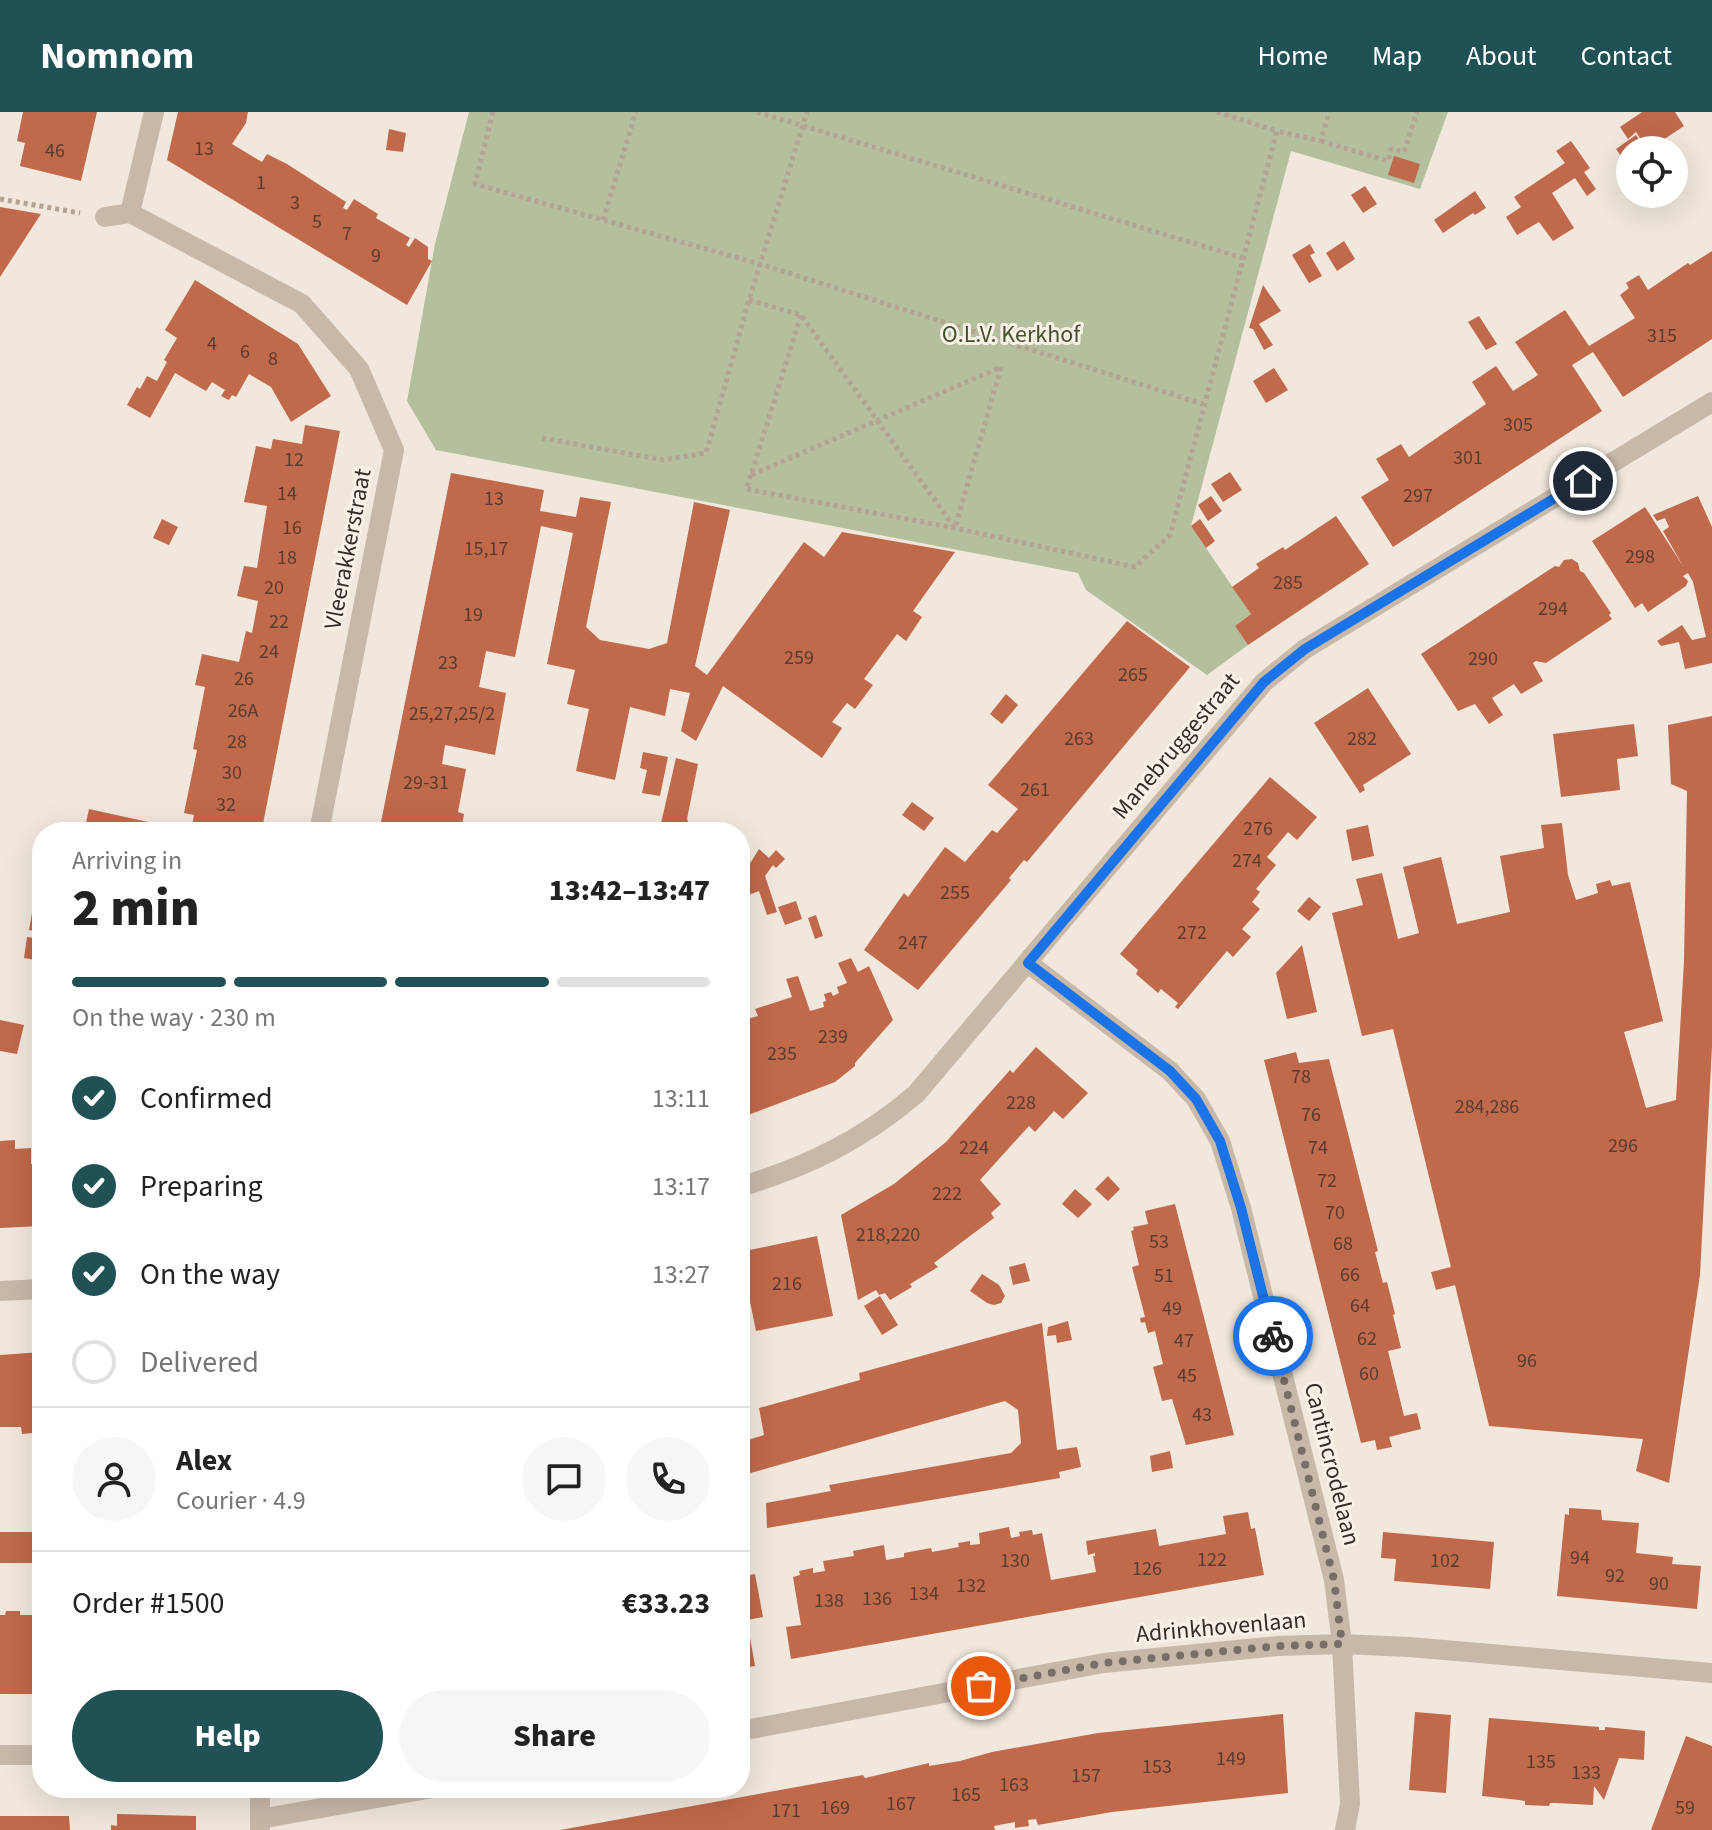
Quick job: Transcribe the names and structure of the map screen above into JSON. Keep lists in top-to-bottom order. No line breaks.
{"streets":{"street":["Vleerakkerstraat","Manebruggestraat","Cantincrodelaan","Adrinkhovenlaan"]},"crossings":[["Manebruggestraat","Cantincrodelaan"],["Cantincrodelaan","Adrinkhovenlaan"]],"parks":["O.L.V. Kerkhof"],"house_numbers":["13","46","1","3","5","7","9","315","4","6","8","305","301","12","14","297","13","16","15,17","298","18","285","20","294","19","22","24","259","290","23","265","26","26A","25,27,25/2","263","282","28","30","29-31","261","32","276","274","255","272","247","239","235","78","228","284,286","76","296","224","74","72","222","70","218,220","53","68","66","51","216","64","49","62","47","96","60","45","43","94","122","130","102","126","92","90","132","134","136","138","149","135","153","133","157","163","165","167","169","59","171"],"page":{"header":"Nomnom","nav":["Home","Map","About","Contact"],"heading":["2 min","Arriving in","13:42–13:47"],"panel":["Alex","Courier · 4.9","Order #1500","€33.23"],"bar":"On the way · 230 m","list":[["Confirmed","13:11"],["Preparing","13:17"],["On the way","13:27"],"Delivered"],"buttons":["Help","Share"]}}
